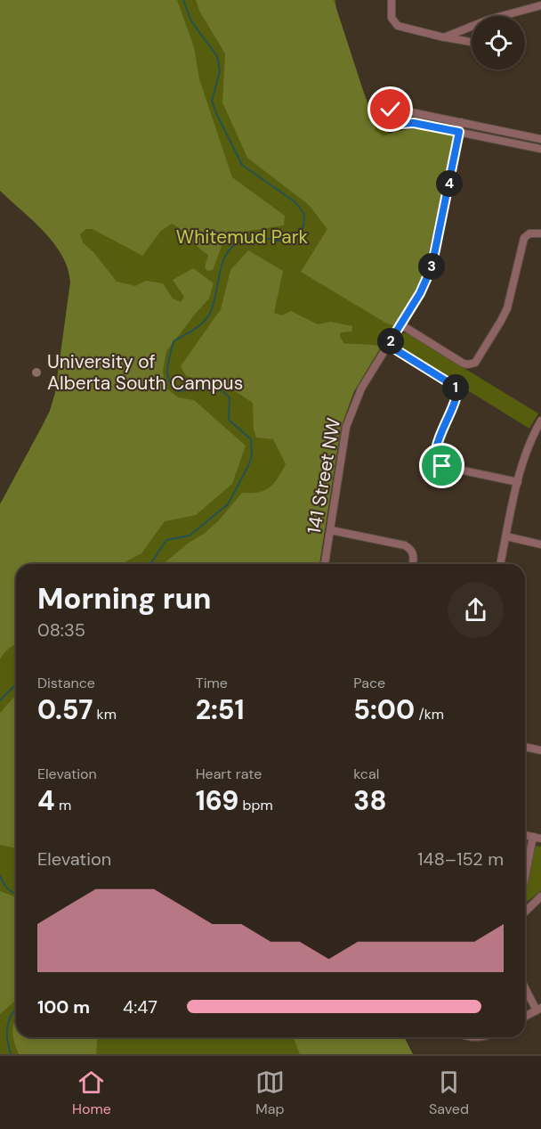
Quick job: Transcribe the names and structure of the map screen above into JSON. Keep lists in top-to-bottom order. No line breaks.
{"streets":{"street":["141 Street NW"]},"parks":["Whitemud Park"],"places":["University of Alberta South Campus"],"page":{"pins":["4","3","2","1"],"heading":["Morning run","08:35"],"stats":[["Distance","0.57 km"],["Time","2:51"],["Pace","5:00 /km"],["Elevation","4 m"],["Heart rate","169 bpm"],["kcal","38"]],"chart":["Elevation","148–152 m"],"list":[{"name":"100 m","note":"4:47"}],"tabs":["Home","Map","Saved"]}}
